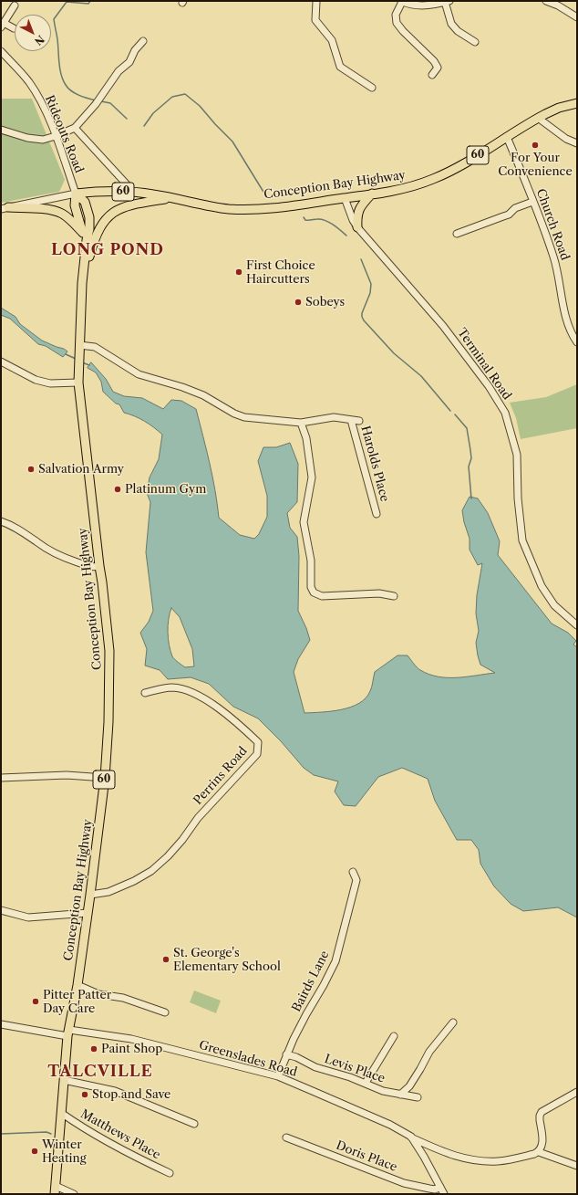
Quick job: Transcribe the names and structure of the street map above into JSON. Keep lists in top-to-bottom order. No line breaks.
{"streets":{"main road":["60","Conception Bay Highway"],"street":["Rideouts Road","Church Road","Terminal Road","Harolds Place","Perrins Road","Bairds Lane","Greenslades Road","Levis Place","Matthews Place","Doris Place"]},"crossings":[["Rideouts Road","Conception Bay Highway"],["Conception Bay Highway","Church Road"],["Conception Bay Highway","Terminal Road"],["Conception Bay Highway","Perrins Road"],["Conception Bay Highway","Greenslades Road"],["Conception Bay Highway","Matthews Place"],["Bairds Lane","Greenslades Road"],["Bairds Lane","Levis Place"],["Greenslades Road","Doris Place"]],"districts":["LONG POND","TALCVILLE"],"places":["For Your Convenience","First Choice Haircutters","Sobeys","Salvation Army","Platinum Gym","St. George's Elementary School","Pitter Patter Day Care","Paint Shop","Stop and Save","Winter Heating"],"north":"bottom right"}
